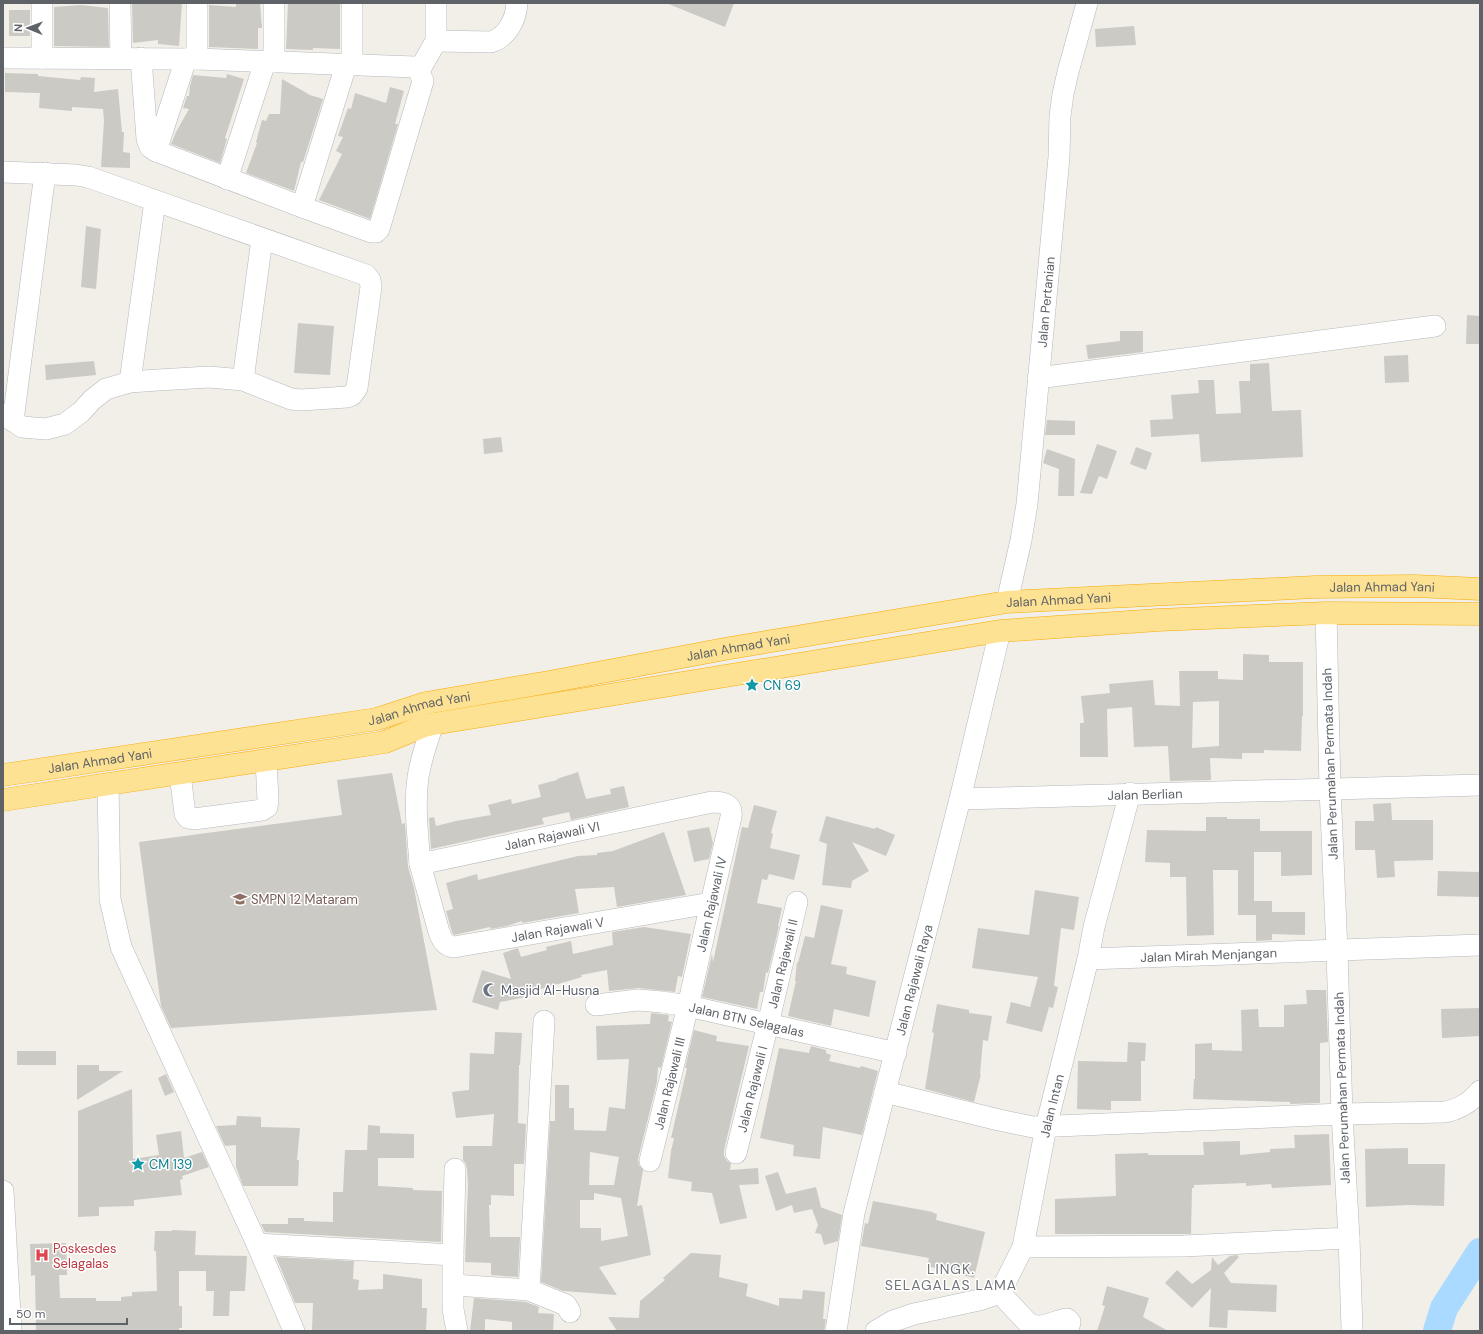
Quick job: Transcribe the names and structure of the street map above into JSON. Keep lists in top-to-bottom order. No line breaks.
{"streets":{"highway":["Jalan Ahmad Yani"],"street":["Jalan Pertanian","Jalan Perumahan Permata Indah","Jalan Berlian","Jalan Rajawali VI","Jalan Rajawali IV","Jalan Rajawali V","Jalan Mirah Menjangan","Jalan Rajawali II","Jalan Rajawali Raya","Jalan BTN Selagalas","Jalan Rajawali III","Jalan Rajawali I","Jalan Intan"]},"crossings":[["Jalan Pertanian","Jalan Ahmad Yani"],["Jalan Perumahan Permata Indah","Jalan Berlian"],["Jalan Perumahan Permata Indah","Jalan Mirah Menjangan"],["Jalan Berlian","Jalan Rajawali Raya"],["Jalan Berlian","Jalan Intan"],["Jalan Rajawali VI","Jalan Rajawali IV"],["Jalan Rajawali VI","Jalan Rajawali V"],["Jalan Rajawali IV","Jalan Rajawali V"],["Jalan Rajawali IV","Jalan BTN Selagalas"],["Jalan Rajawali IV","Jalan Rajawali III"],["Jalan Mirah Menjangan","Jalan Intan"],["Jalan Rajawali II","Jalan BTN Selagalas"],["Jalan Rajawali II","Jalan Rajawali I"],["Jalan Rajawali Raya","Jalan BTN Selagalas"],["Jalan BTN Selagalas","Jalan Rajawali III"],["Jalan BTN Selagalas","Jalan Rajawali I"]],"districts":["LINGK. SELAGALAS LAMA"],"places":{"place":["CN 69","CM 139"],"school or university":["SMPN 12 Mataram"],"mosque":["Masjid Al-Husna"],"hospital":["Poskesdes Selagalas"]},"scale_bar":"50 m","north":"left"}
